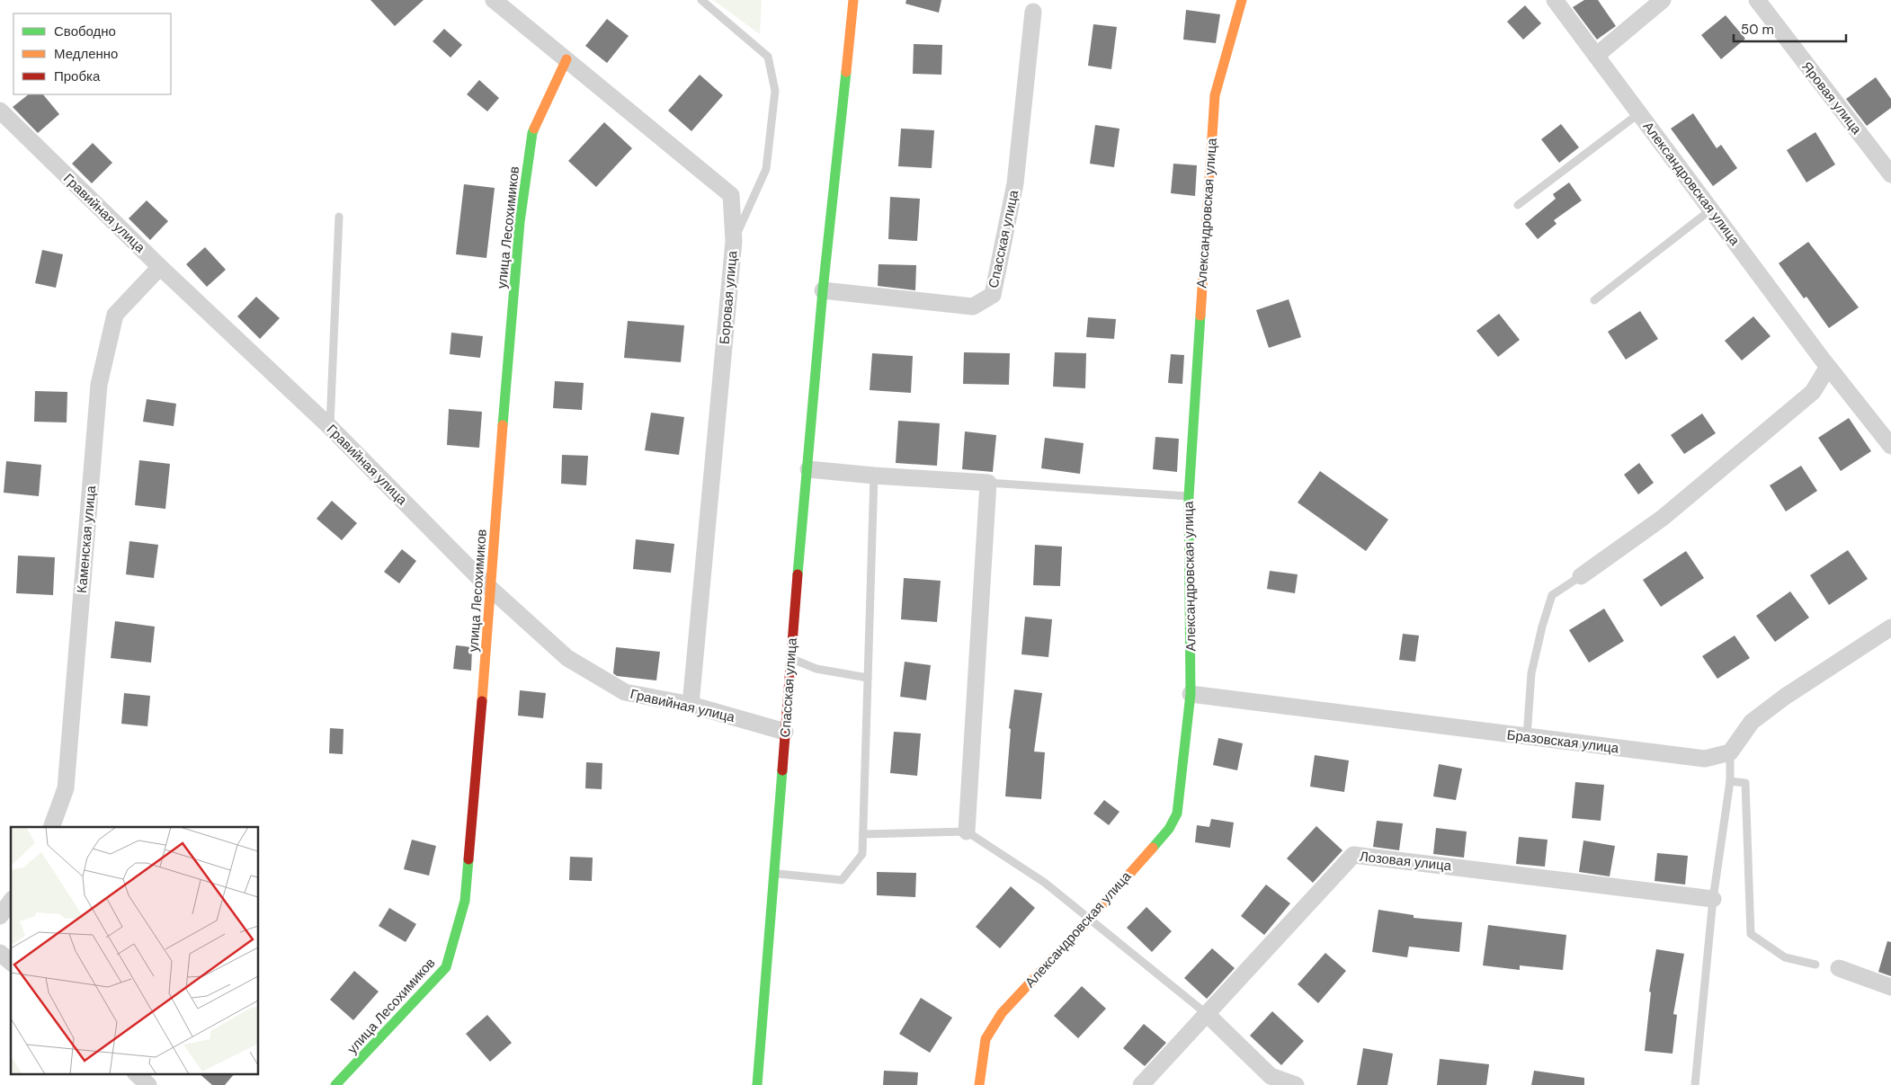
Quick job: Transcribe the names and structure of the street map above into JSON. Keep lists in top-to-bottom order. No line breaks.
{"streets":{"street":["Яровая улица","Александровская улица","Гравийная улица","улица Лесохимиков","Спасская улица","Боровая улица","Каменская улица","Бразовская улица","Лозовая улица"]},"crossings":[["Александровская улица","Бразовская улица"],["Гравийная улица","улица Лесохимиков"],["Гравийная улица","Спасская улица"],["Гравийная улица","Боровая улица"],["Гравийная улица","Каменская улица"],["улица Лесохимиков","Боровая улица"]],"legend":["Свободно","Медленно","Пробка"],"scale_bar":"50 m"}
